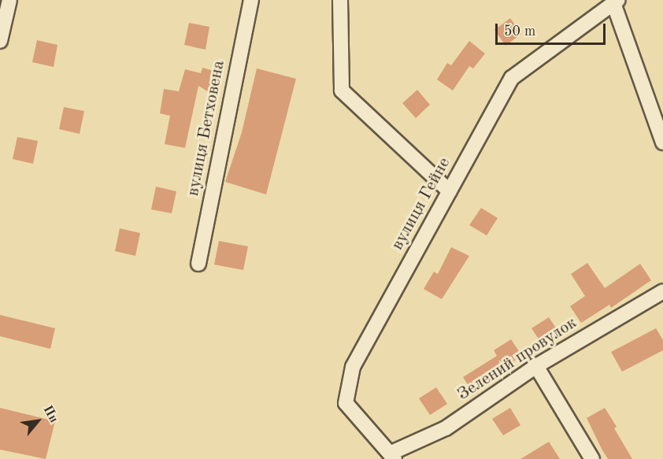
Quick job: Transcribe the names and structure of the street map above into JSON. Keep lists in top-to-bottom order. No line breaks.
{"streets":{"street":["вулиця Бетховена","вулиця Гейне","Зелений провулок"]},"crossings":[["вулиця Гейне","Зелений провулок"]],"scale_bar":"50 m","north":"top right"}
